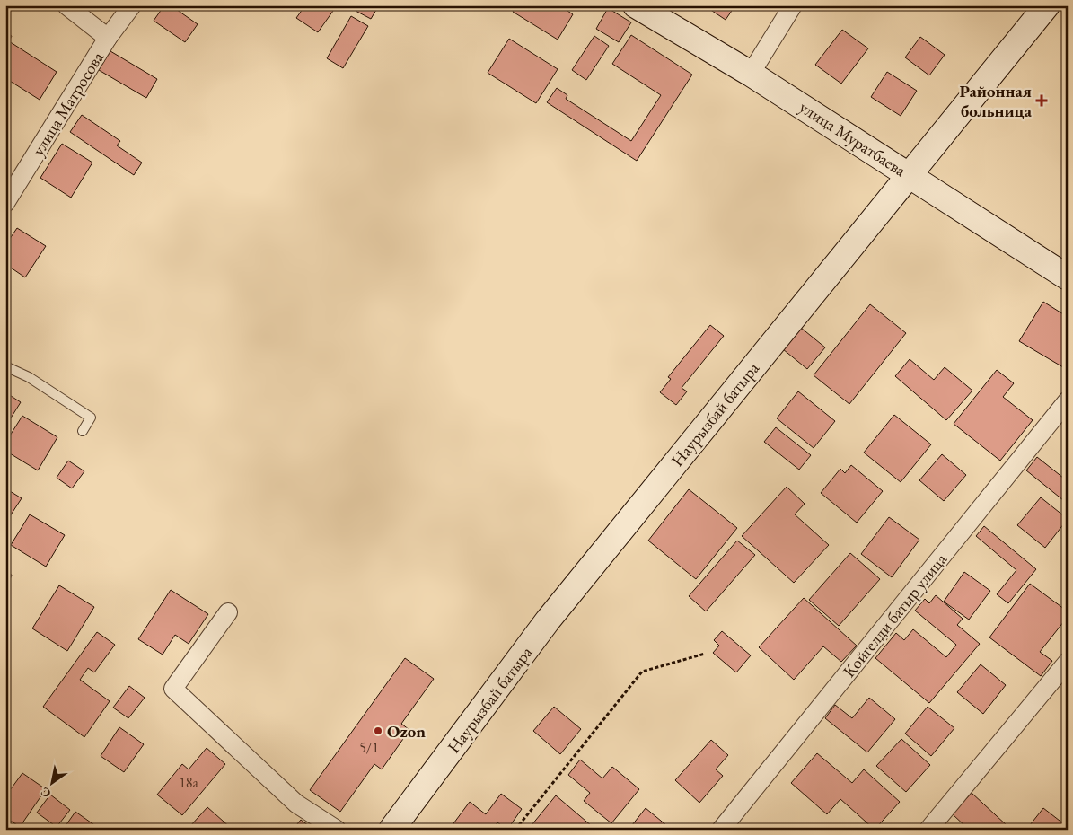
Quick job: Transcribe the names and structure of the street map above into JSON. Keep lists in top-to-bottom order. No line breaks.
{"streets":{"main road":["улица Муратбаева","Наурызбай батыра"],"street":["улица Матросова","Койгелди батыр улица"]},"crossings":[["улица Муратбаева","Наурызбай батыра"]],"places":{"health":["Районная больница"],"other":["Ozon"]},"house_numbers":["5/1","18а"],"north":"bottom left"}
